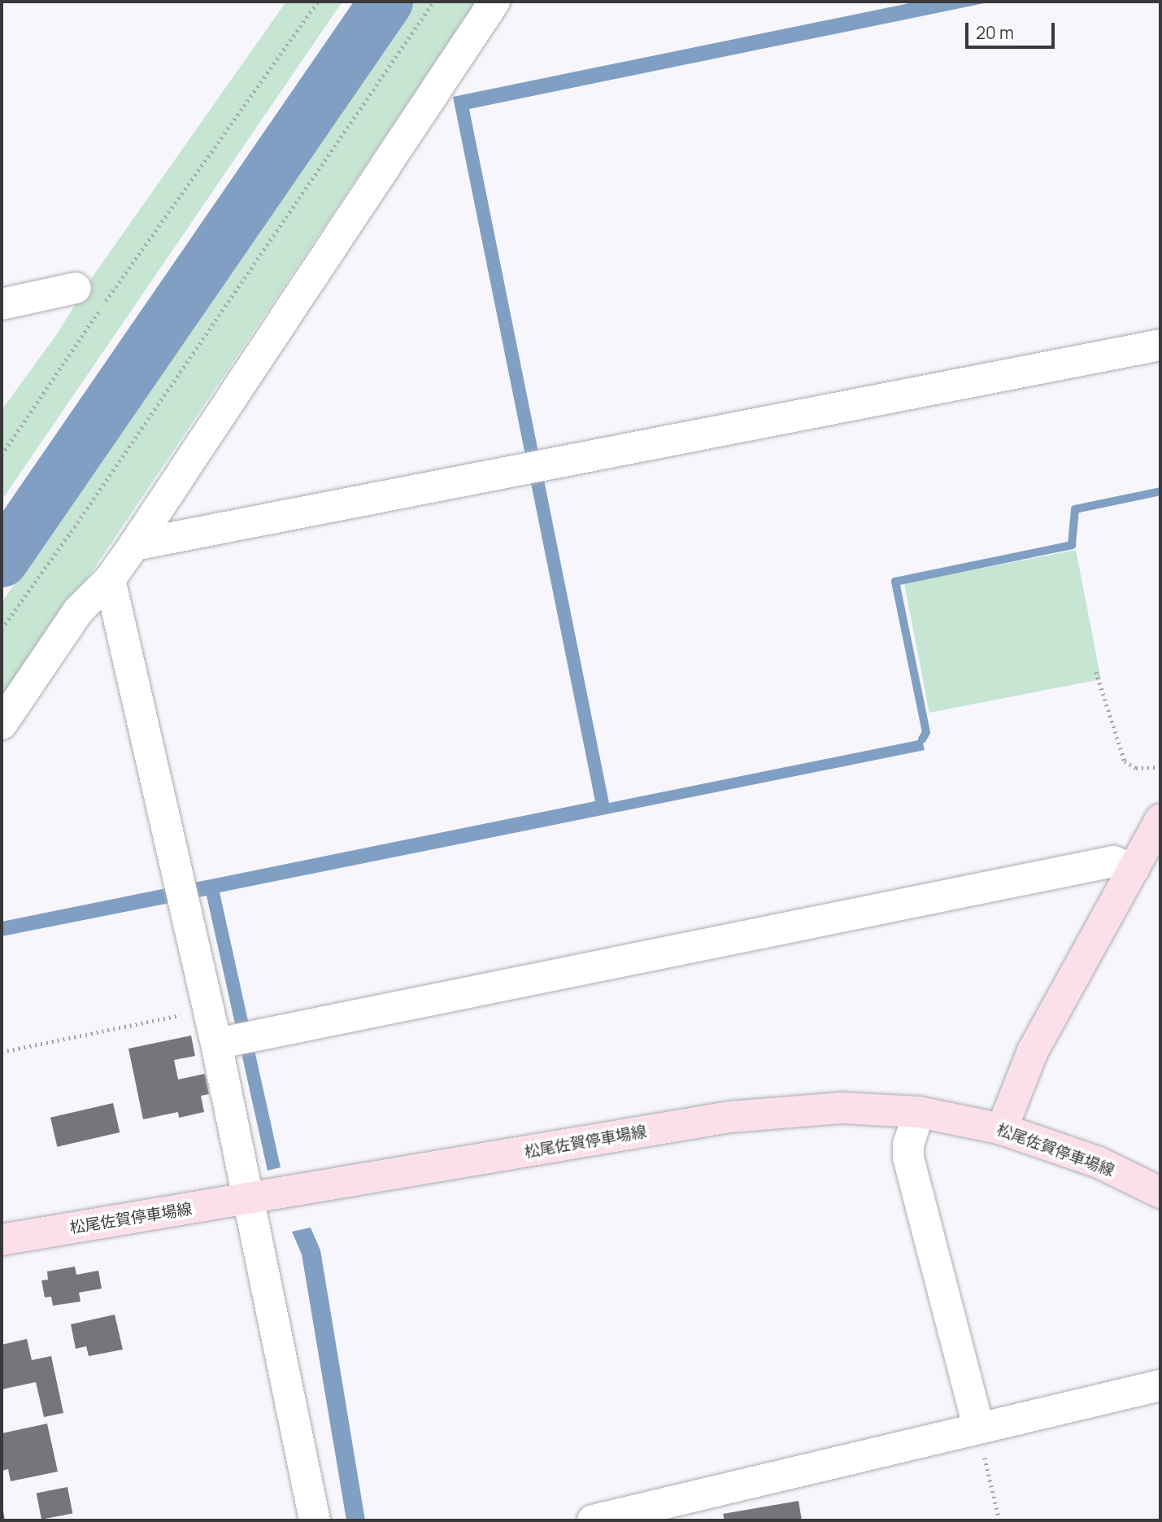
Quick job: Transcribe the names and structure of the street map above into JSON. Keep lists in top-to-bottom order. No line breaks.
{"streets":{"main road":["松尾佐賀停車場線"]},"scale_bar":"20 m"}
